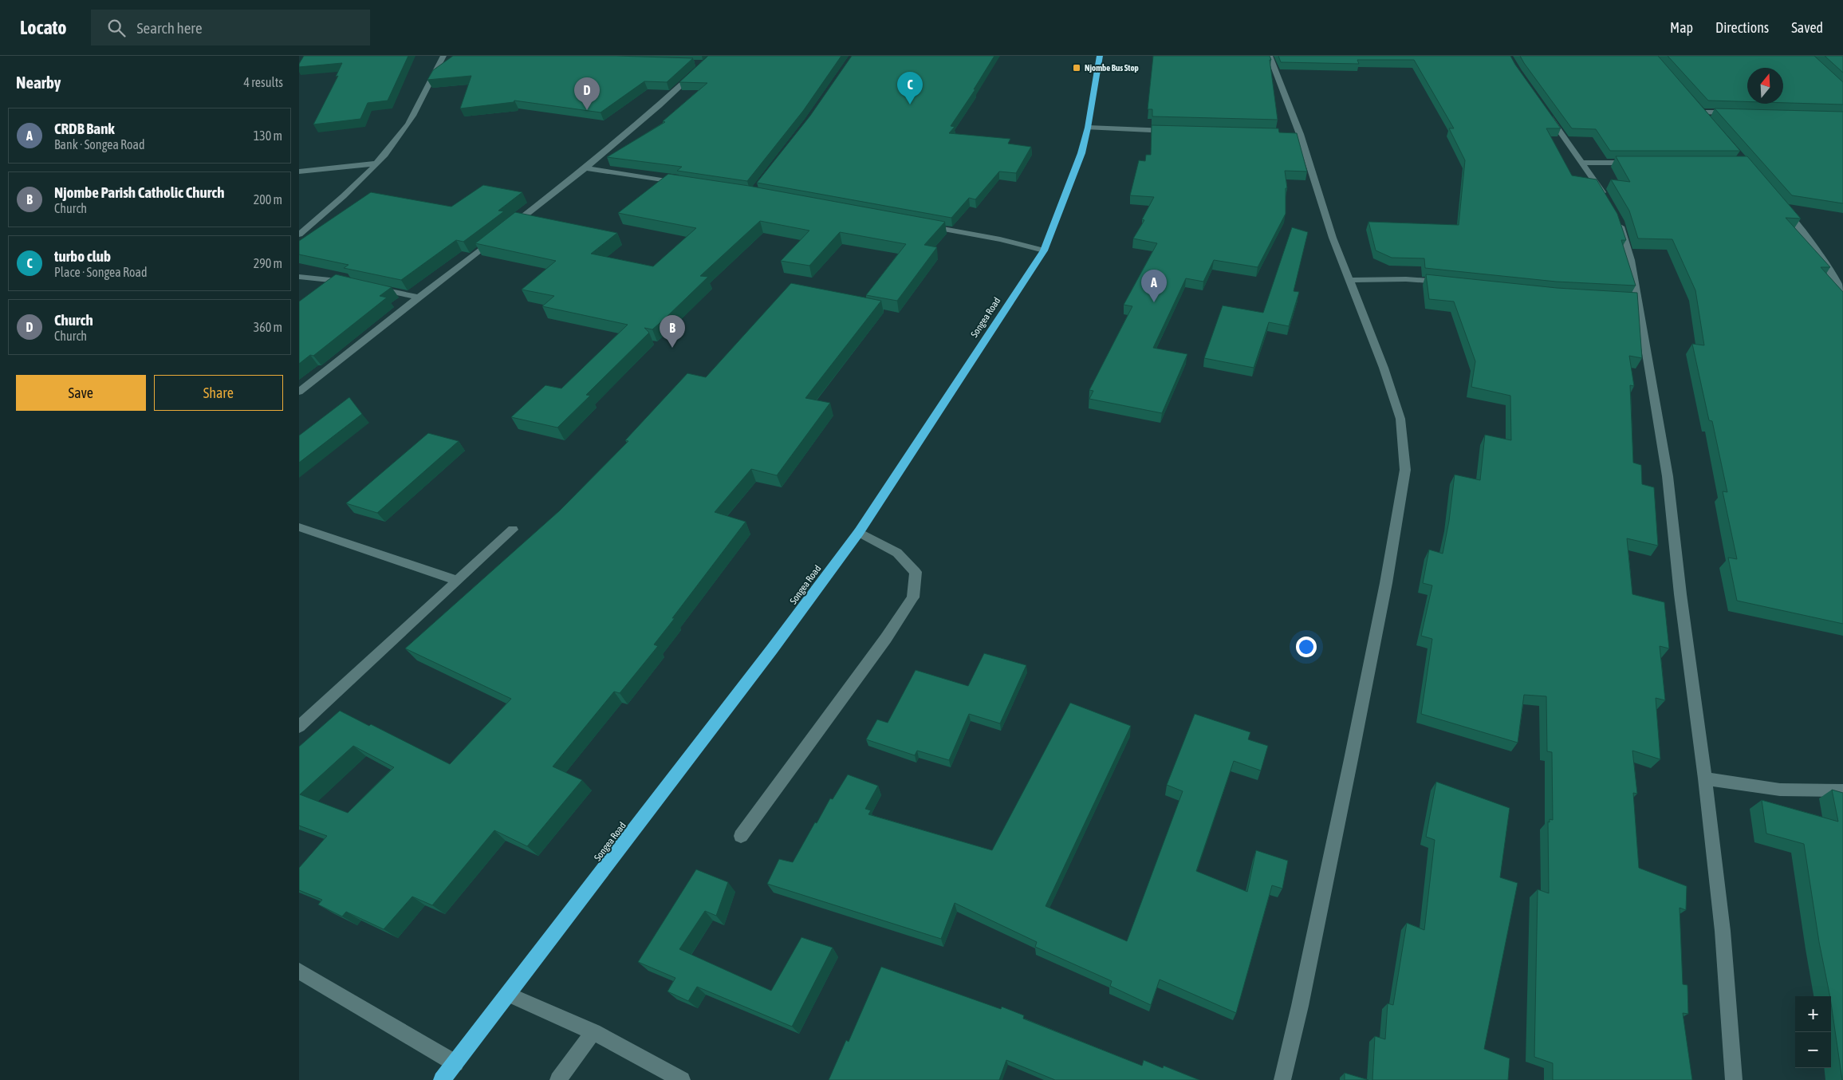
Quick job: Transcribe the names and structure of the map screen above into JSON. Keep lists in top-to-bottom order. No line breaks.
{"streets":{"highway":["Songea Road"]},"places":{"transit":["Njombe Bus Stop"]},"north":"top","page":{"header":"Locato","search":"Search here","nav":["Map","Directions","Saved"],"heading":["Nearby","4 results"],"pins":["C","D","A","B"],"list":[{"mark":"A","name":"CRDB Bank","note":"Bank · Songea Road","value":"130 m"},{"mark":"B","name":"Njombe Parish Catholic Church","note":"Church","value":"200 m"},{"mark":"C","name":"turbo club","note":"Place · Songea Road","value":"290 m"},{"mark":"D","name":"Church","note":"Church","value":"360 m"}],"buttons":["Save","Share"],"map_buttons":["+","−"]}}
